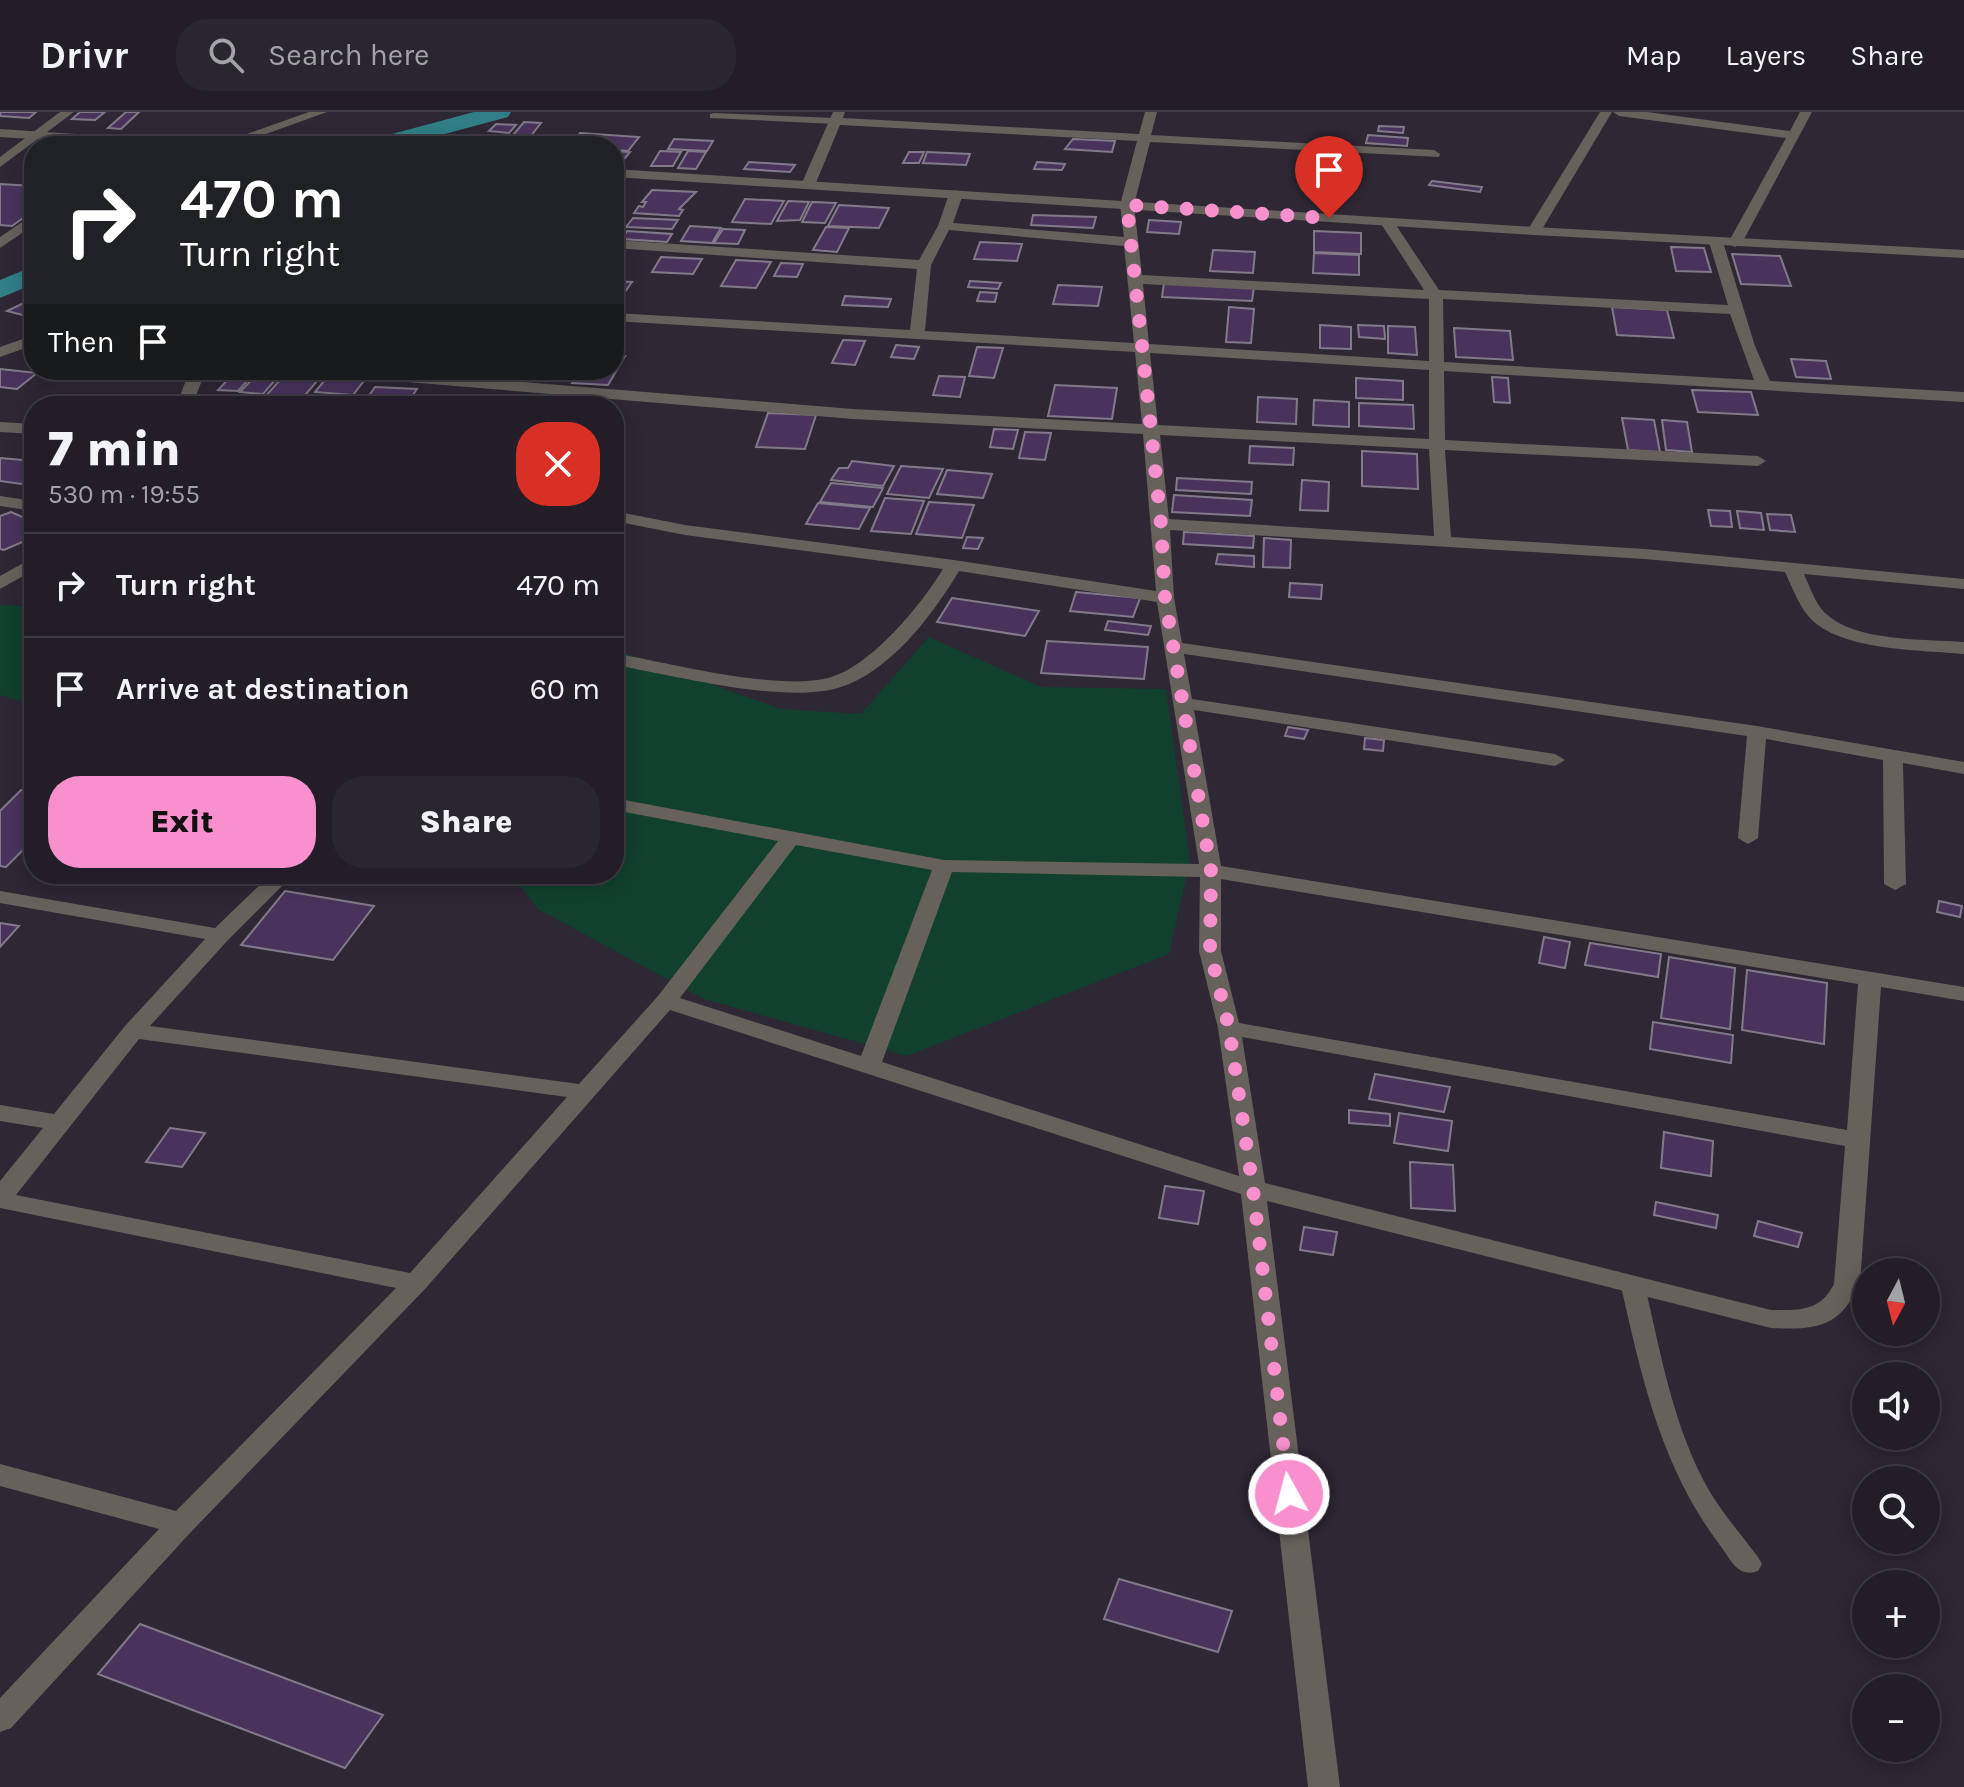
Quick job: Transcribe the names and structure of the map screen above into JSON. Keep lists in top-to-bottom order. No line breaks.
{"north":"bottom","page":{"header":"Drivr","search":"Search here","nav":["Map","Layers","Share"],"turn":["470 m","Turn right"],"then":"Then","heading":["7 min","530 m · 19:55"],"list":[{"name":"Turn right","value":"470 m"},{"name":"Arrive at destination","value":"60 m"}],"buttons":["Exit","Share"],"map_buttons":["+","−"]}}
